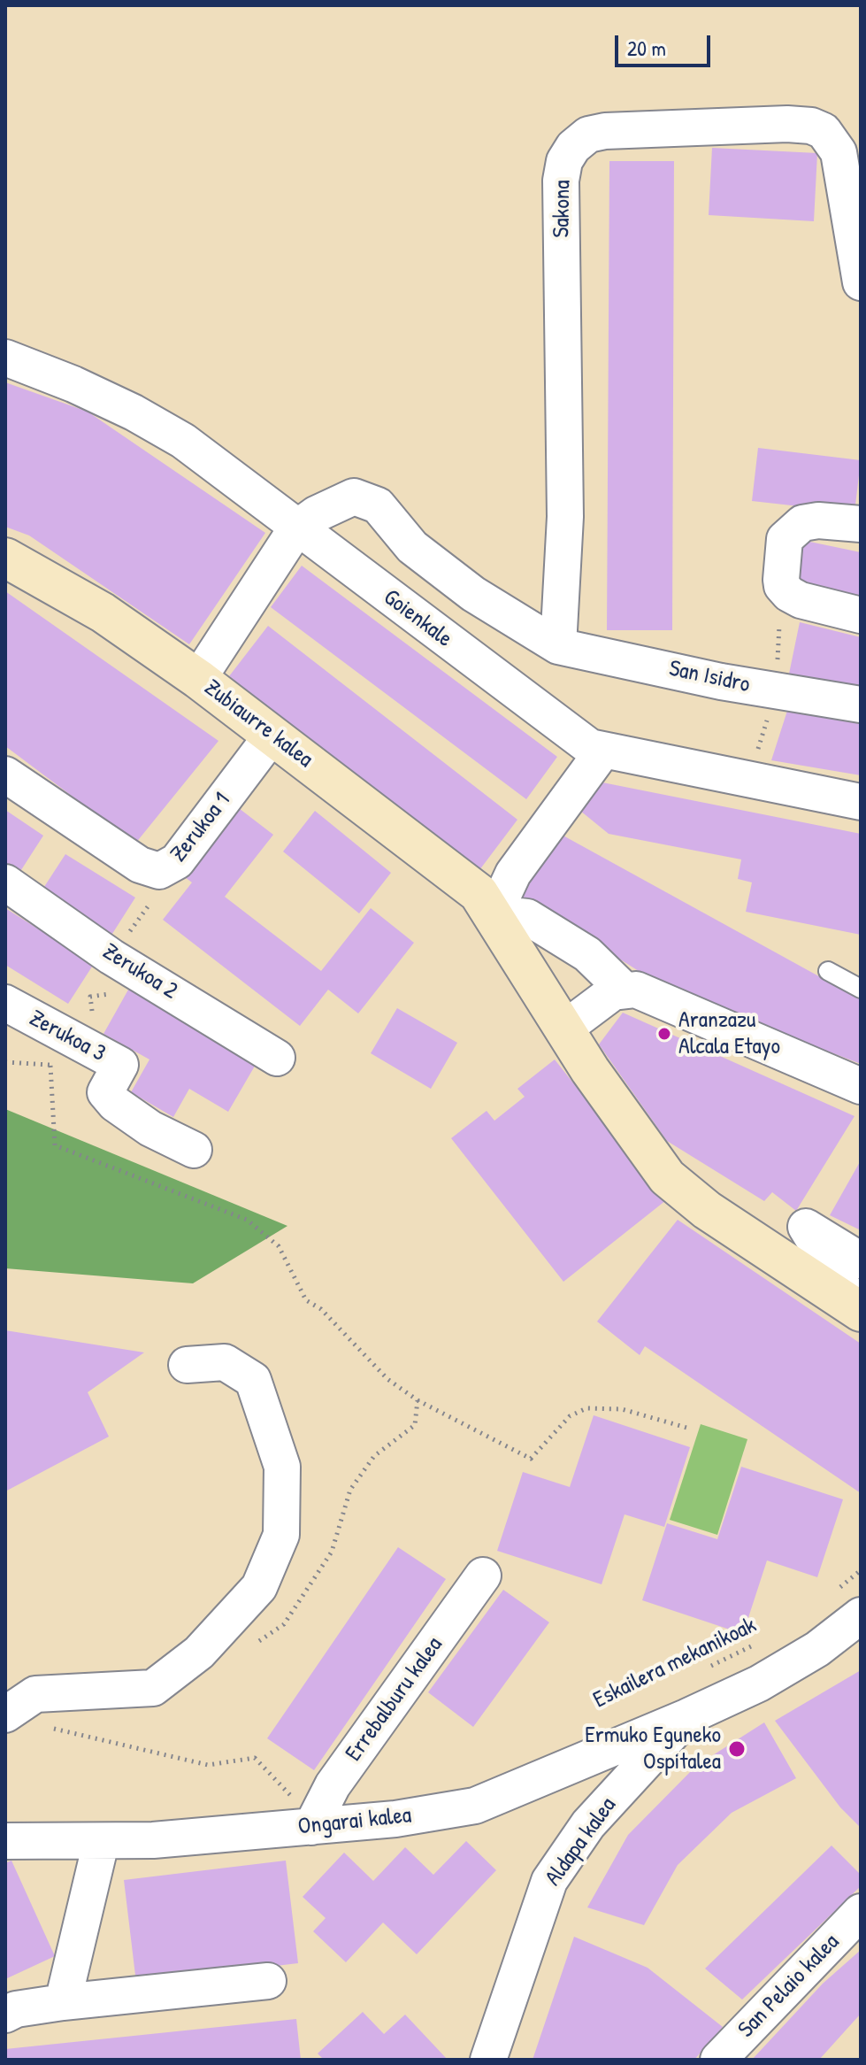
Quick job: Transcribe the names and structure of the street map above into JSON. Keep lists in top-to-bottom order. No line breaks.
{"streets":{"main road":["Zubiaurre kalea"],"street":["Sakona","Goienkale","San Isidro","Zerukoa 1","Zerukoa 2","Zerukoa 3","Errebalburu kalea","Ongarai kalea","Aldapa kalea","San Pelaio kalea"],"path":["Eskailera mekanikoak"]},"crossings":[["Sakona","San Isidro"],["Goienkale","San Isidro"],["Zubiaurre kalea","Zerukoa 1"],["Errebalburu kalea","Ongarai kalea"],["Ongarai kalea","Aldapa kalea"]],"places":["Aranzazu Alcala Etayo","Ermuko Eguneko Ospitalea"],"scale_bar":"20 m"}
